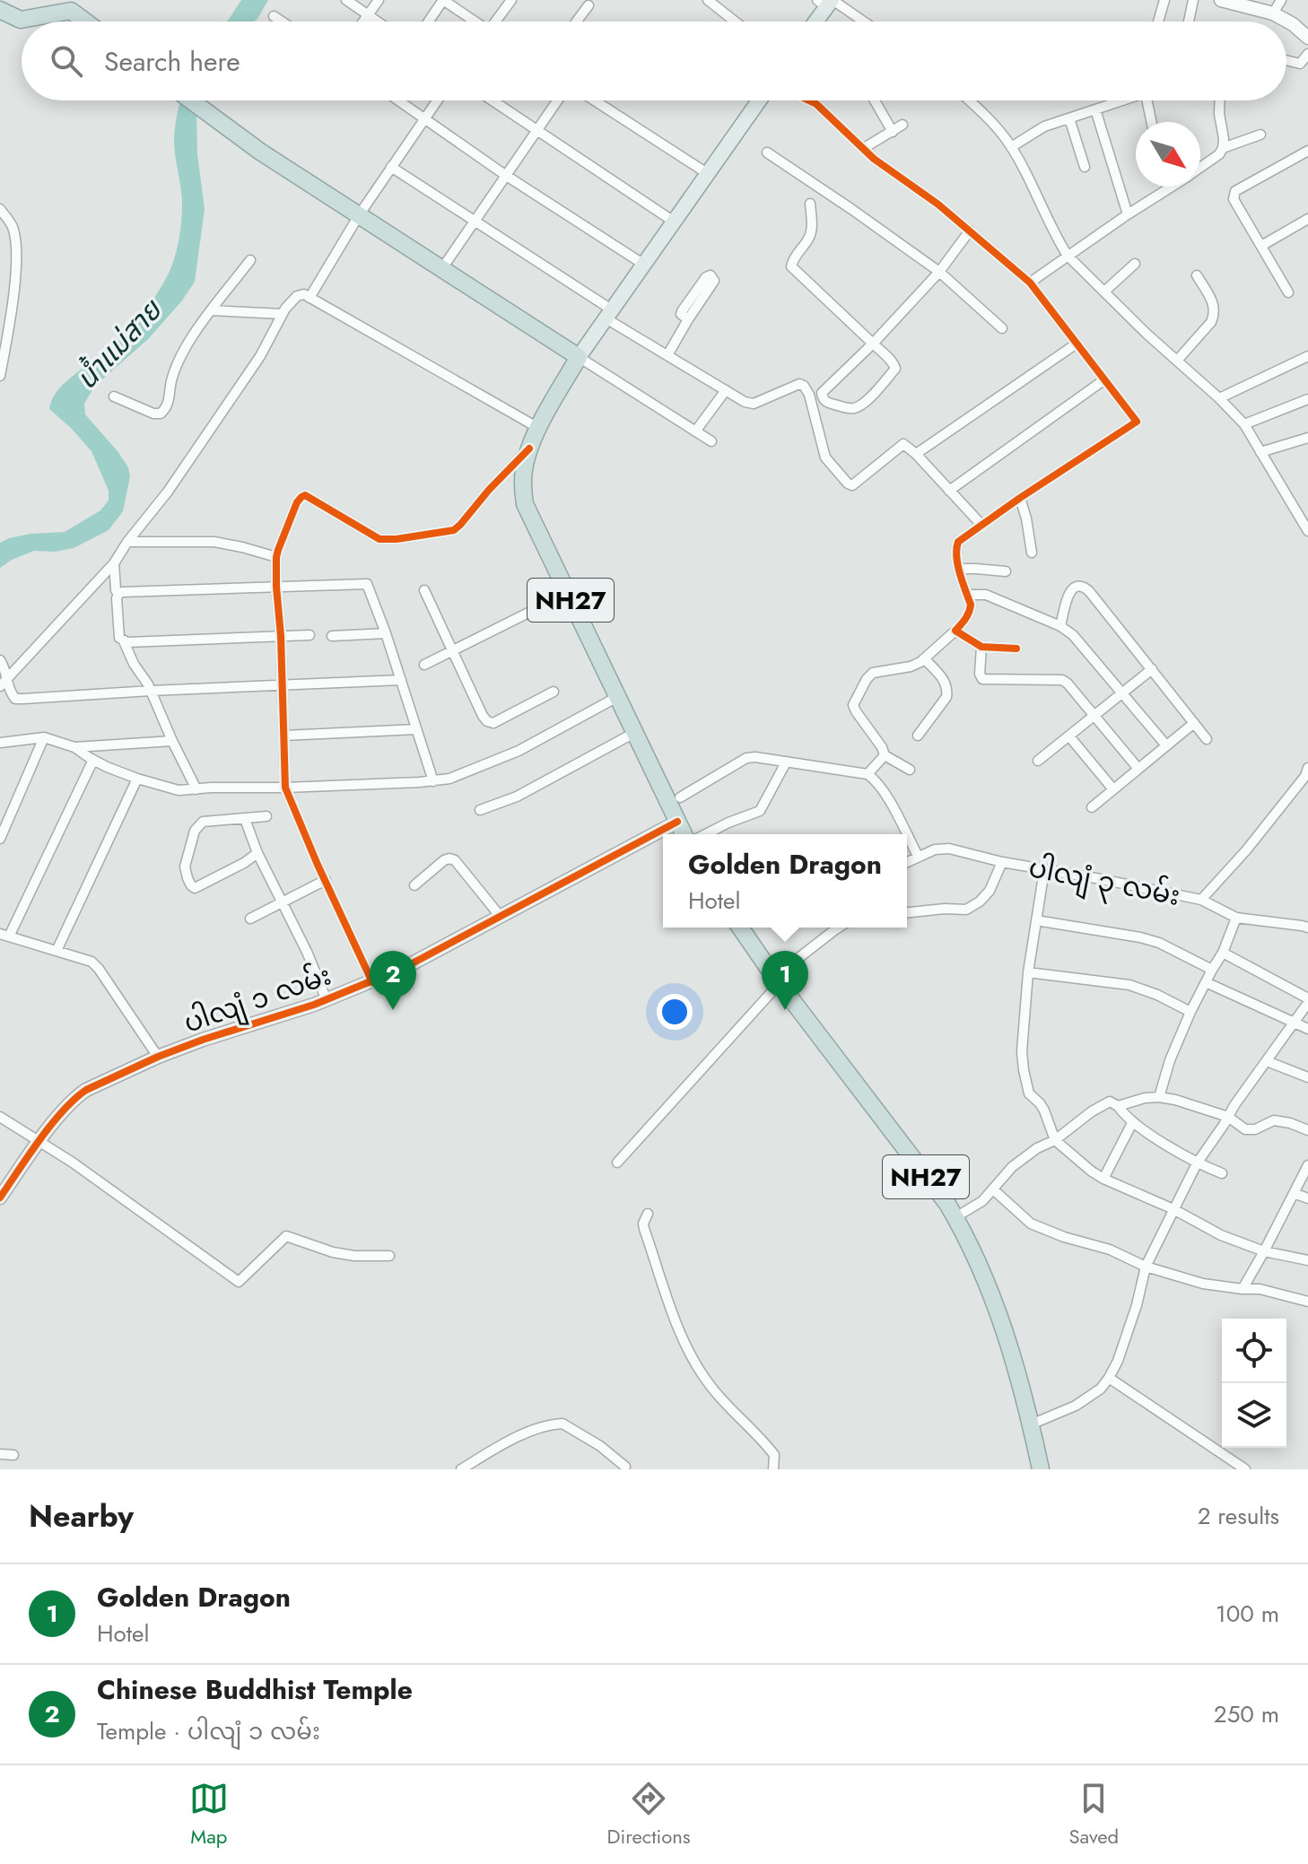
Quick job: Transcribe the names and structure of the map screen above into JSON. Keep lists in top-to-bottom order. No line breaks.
{"streets":{"highway":["NH27"],"street":["ပါလျံ ၃ လမ်း","ပါလျံ ၁ လမ်း"]},"crossings":[["NH27","ပါလျံ ၁ လမ်း"]],"water":["น้ำแม่สาย"],"north":"bottom right","page":{"search":"Search here","popup":["Golden Dragon","Hotel"],"pins":["1","2"],"heading":["Nearby","2 results"],"list":[{"mark":"1","name":"Golden Dragon","note":"Hotel","value":"100 m"},{"mark":"2","name":"Chinese Buddhist Temple","note":"Temple · ပါလျံ ၁ လမ်း","value":"250 m"}],"nav":["Map","Directions","Saved"]}}
